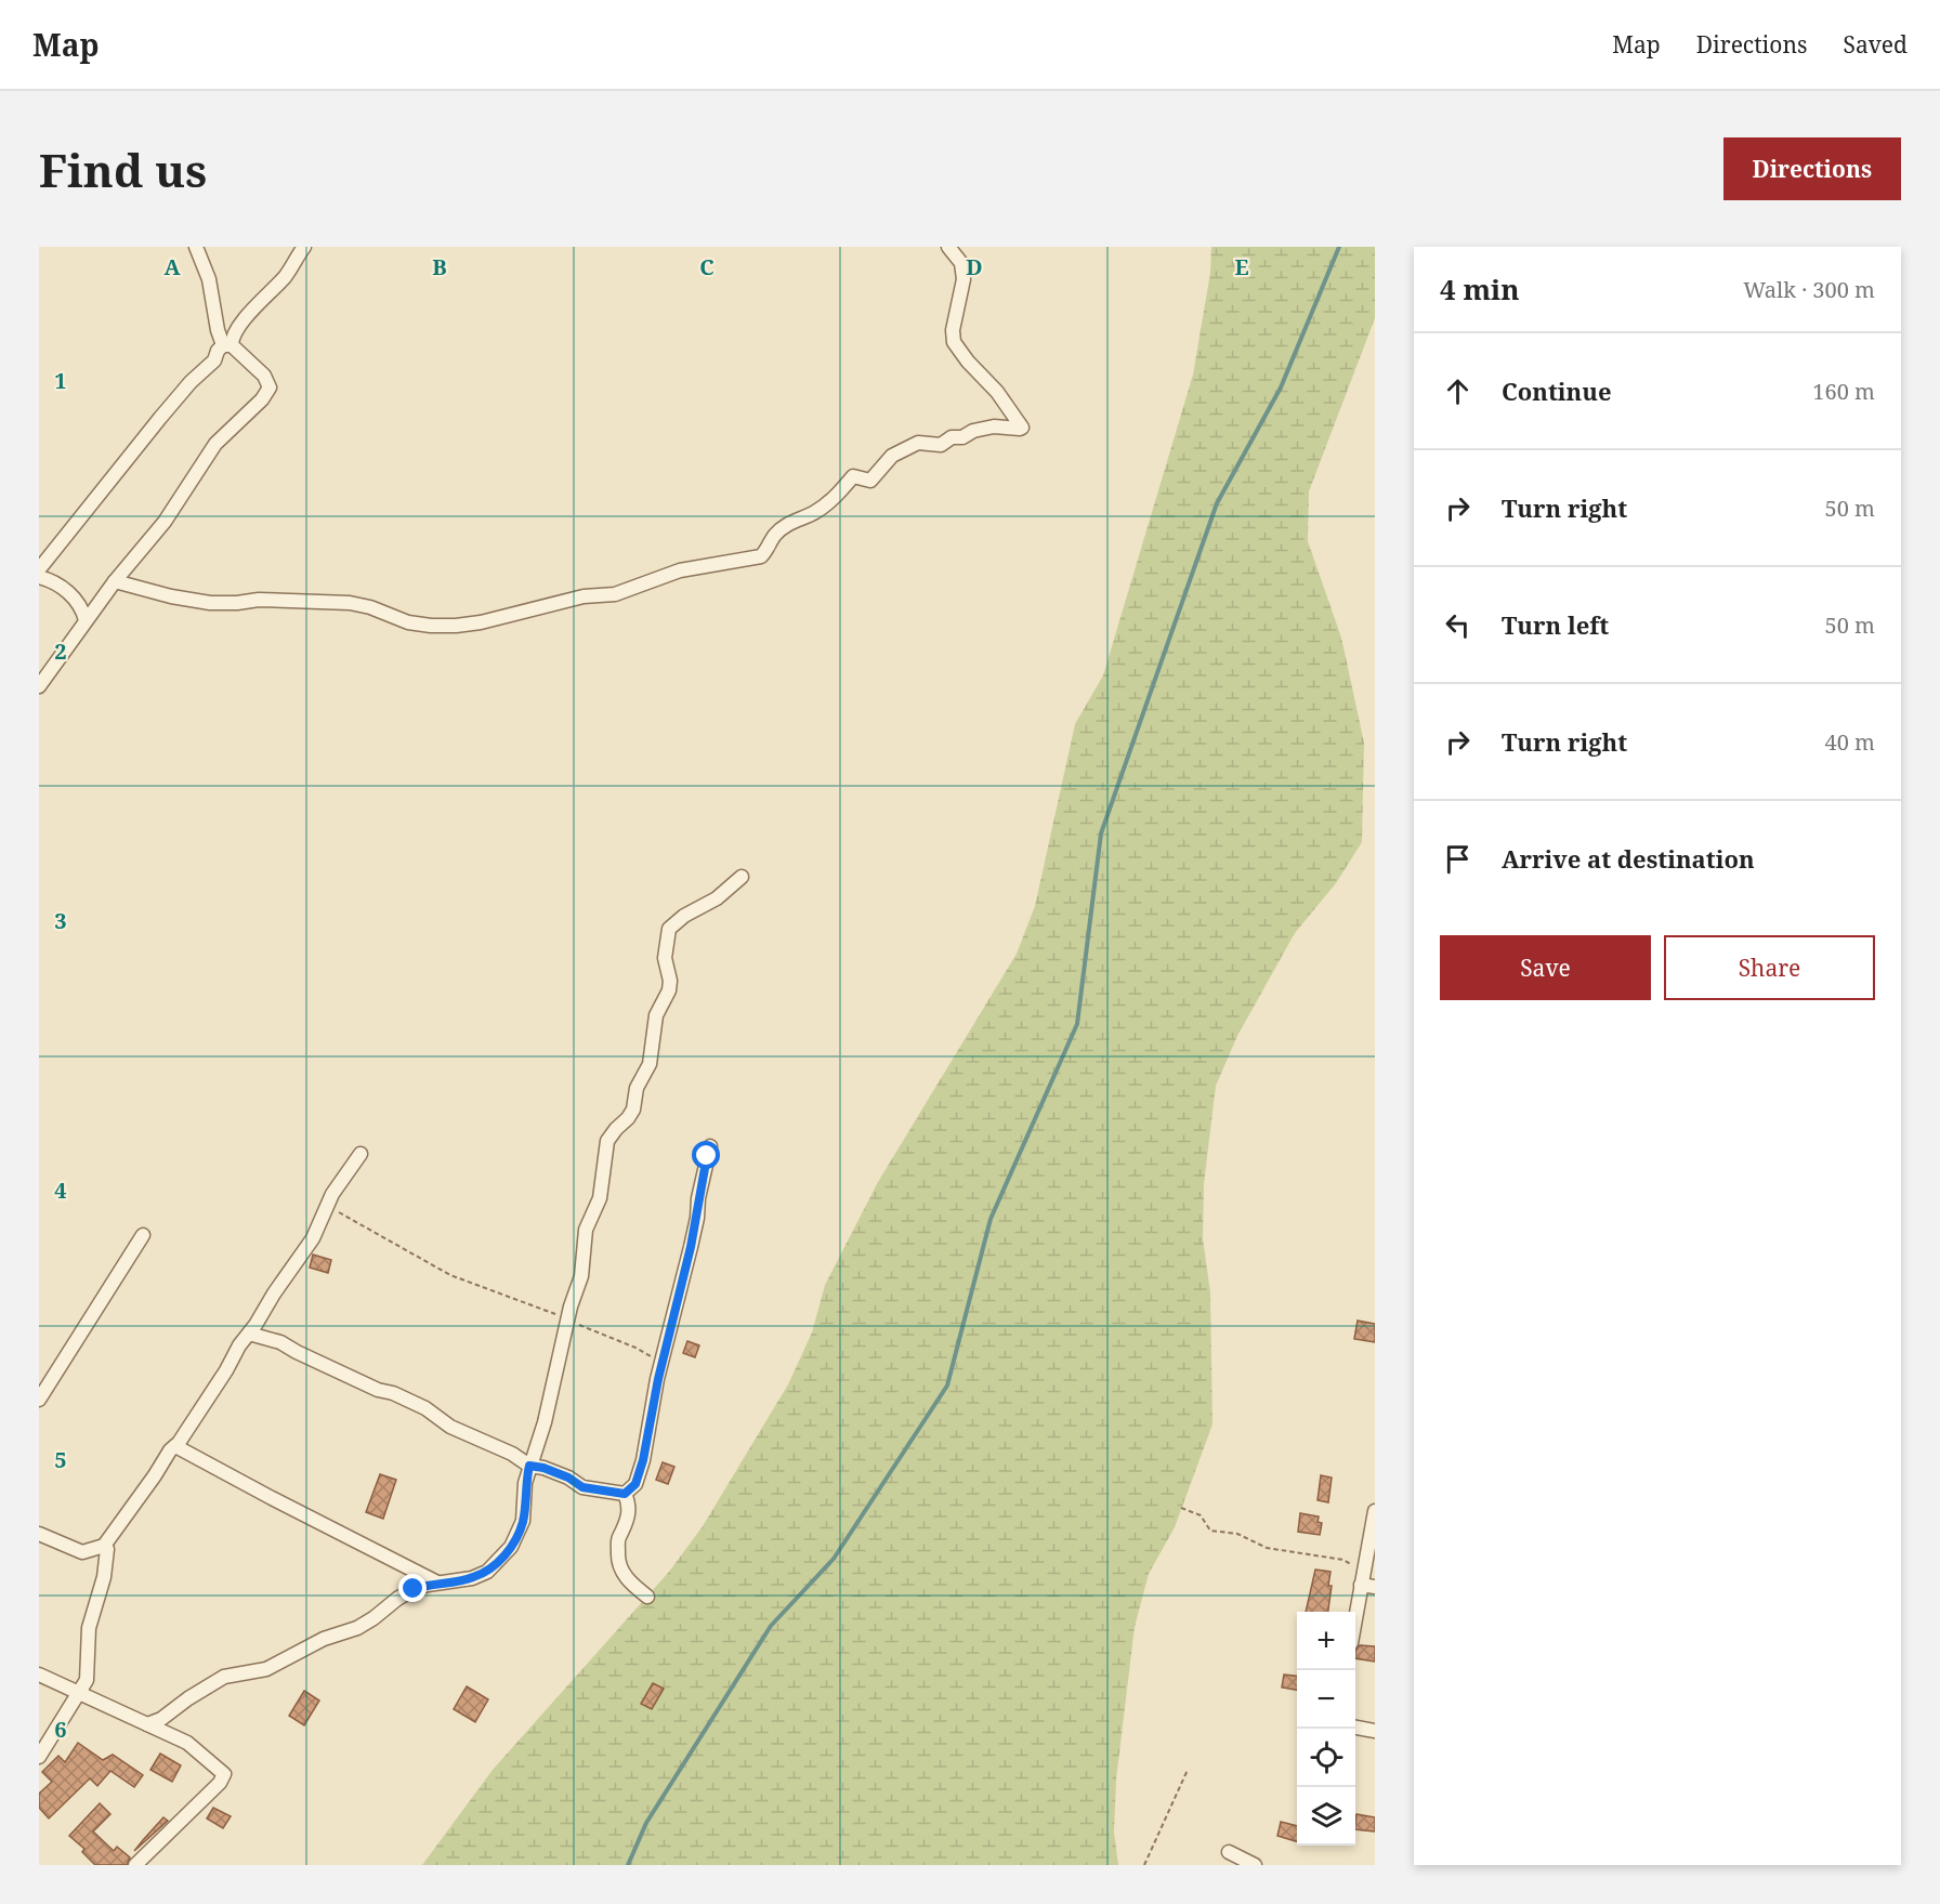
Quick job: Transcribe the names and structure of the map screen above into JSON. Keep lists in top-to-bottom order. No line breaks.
{"page":{"header":"Map","nav":["Map","Directions","Saved"],"buttons":["Directions",["Save","Share"]],"title":"Find us","heading":["4 min","Walk · 300 m"],"list":[["Continue","160 m"],["Turn right","50 m"],["Turn left","50 m"],["Turn right","40 m"],"Arrive at destination"],"map_buttons":["+","−"]},"grid":{"columns":["A","B","C","D","E"],"rows":["1","2","3","4","5","6"]}}
